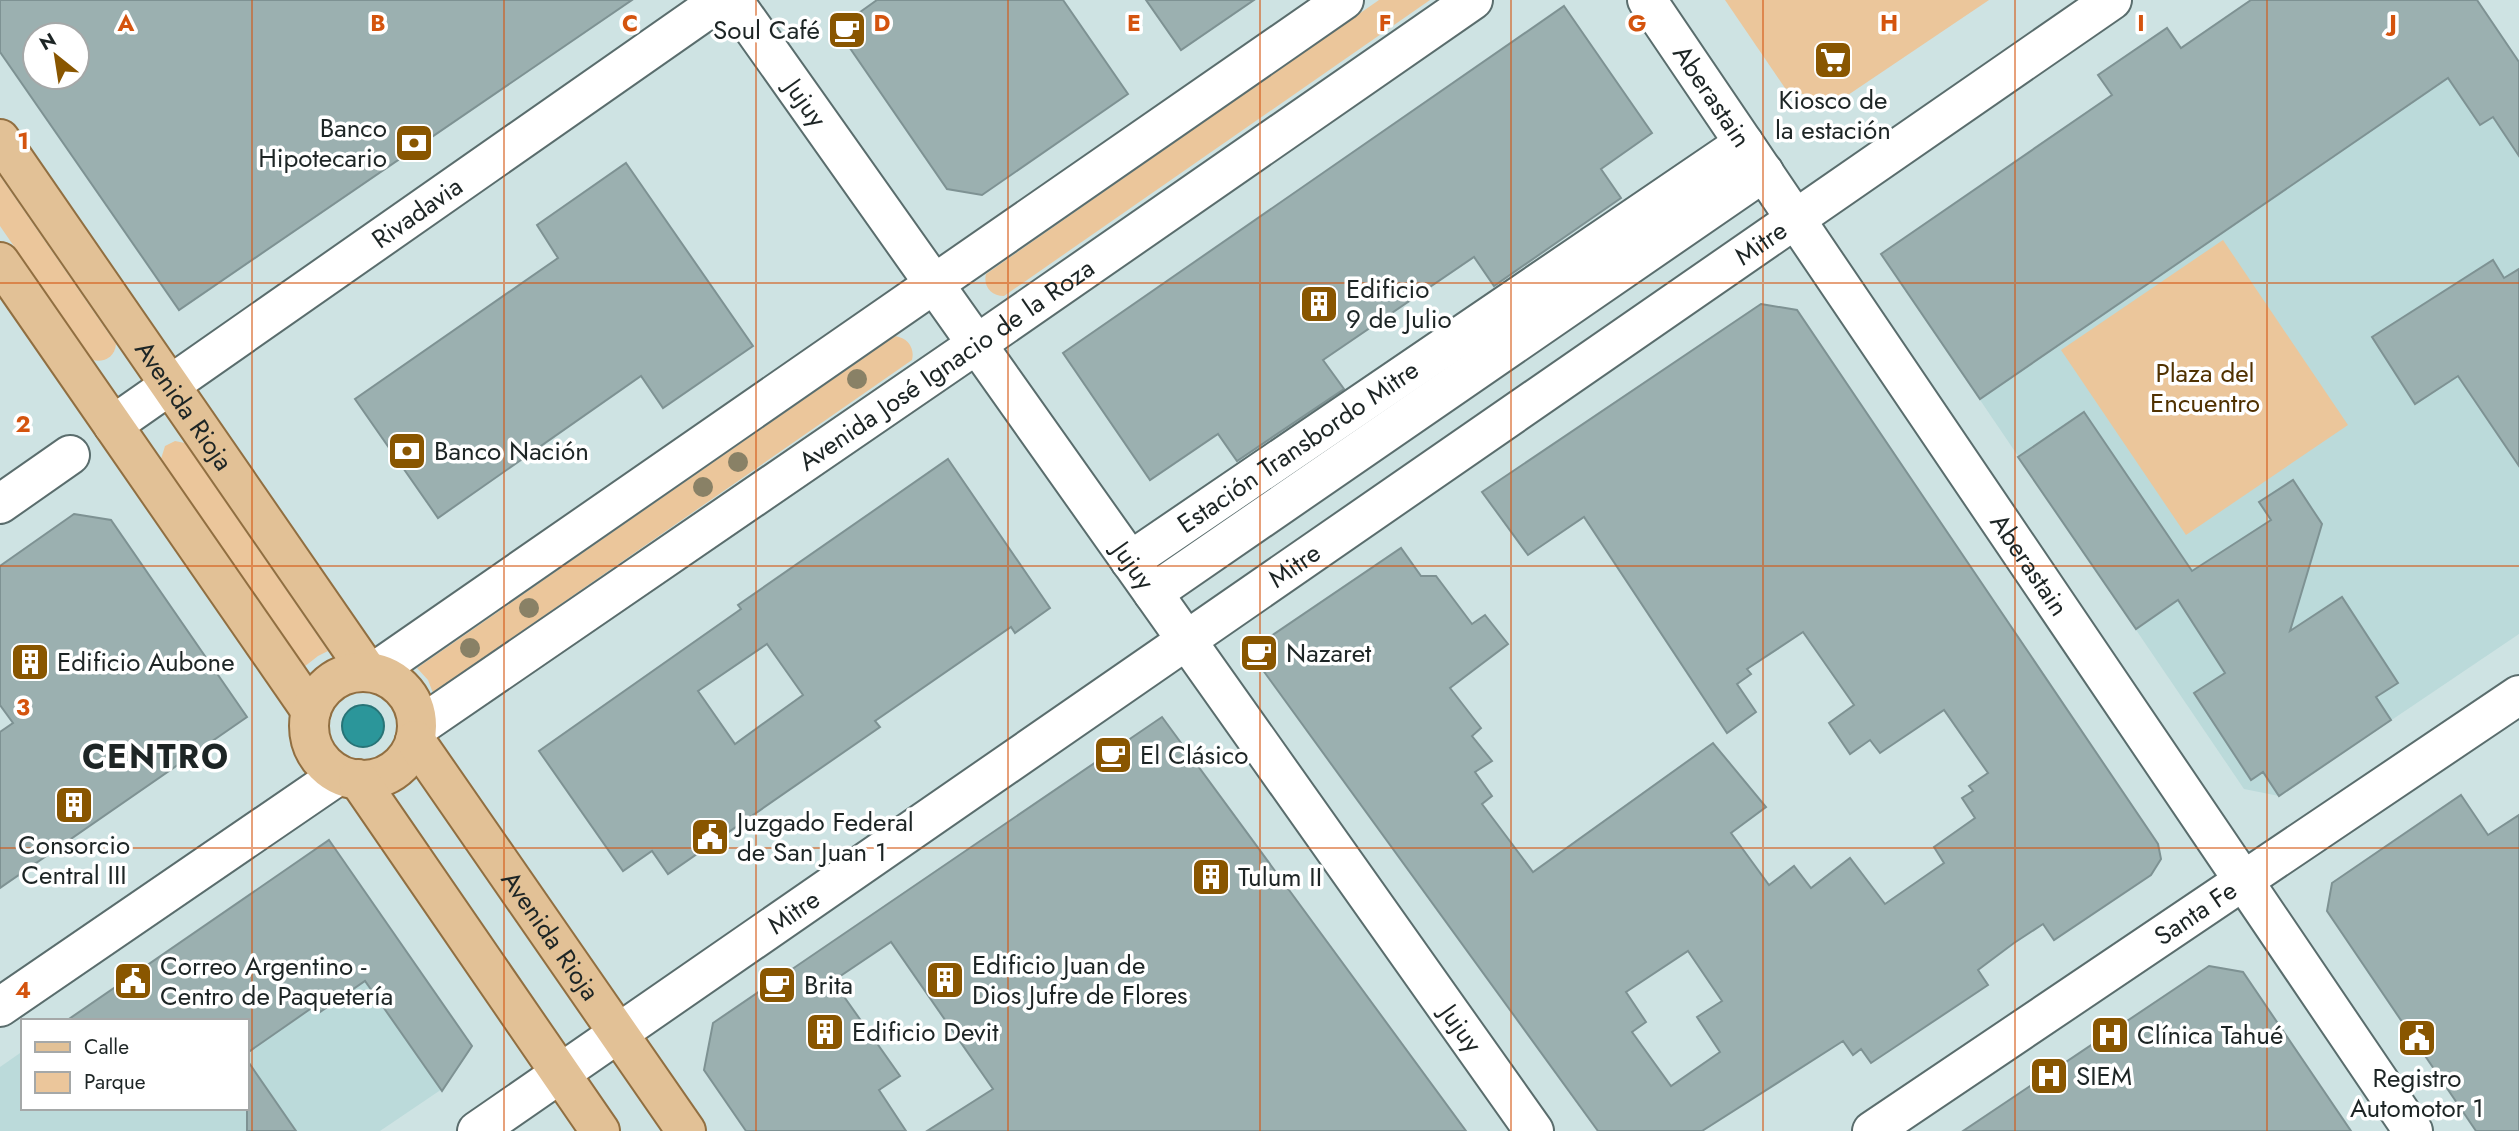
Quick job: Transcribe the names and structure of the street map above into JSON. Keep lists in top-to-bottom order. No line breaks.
{"streets":{"main road":["Avenida Rioja"],"street":["Aberastain","Jujuy","Rivadavia","Mitre","Avenida José Ignacio de la Roza","Estación Transbordo Mitre","Santa Fe"]},"crossings":[["Aberastain","Mitre"],["Aberastain","Estación Transbordo Mitre"],["Aberastain","Santa Fe"],["Jujuy","Mitre"],["Jujuy","Avenida José Ignacio de la Roza"],["Jujuy","Estación Transbordo Mitre"],["Rivadavia","Avenida Rioja"],["Mitre","Avenida Rioja"],["Avenida José Ignacio de la Roza","Avenida Rioja"]],"districts":["CENTRO"],"parks":["Plaza del Encuentro"],"places":{"cafe":["Soul Café","Nazaret","El Clásico","Brita"],"supermarket":["Kiosco de la estación"],"bank":["Banco Hipotecario","Banco Nación"],"building":["Edificio 9 de Julio","Edificio Aubone","Consorcio Central III","Tulum II","Edificio Juan de Dios Jufre de Flores","Edificio Devit"],"public building":["Juzgado Federal de San Juan 1","Correo Argentino - Centro de Paquetería","Registro Automotor 1"],"hospital":["Clínica Tahué","SIEM"]},"legend":["Calle","Parque"],"north":"top left","grid":{"columns":["A","B","C","D","E","F","G","H","I","J"],"rows":["1","2","3","4"]}}
